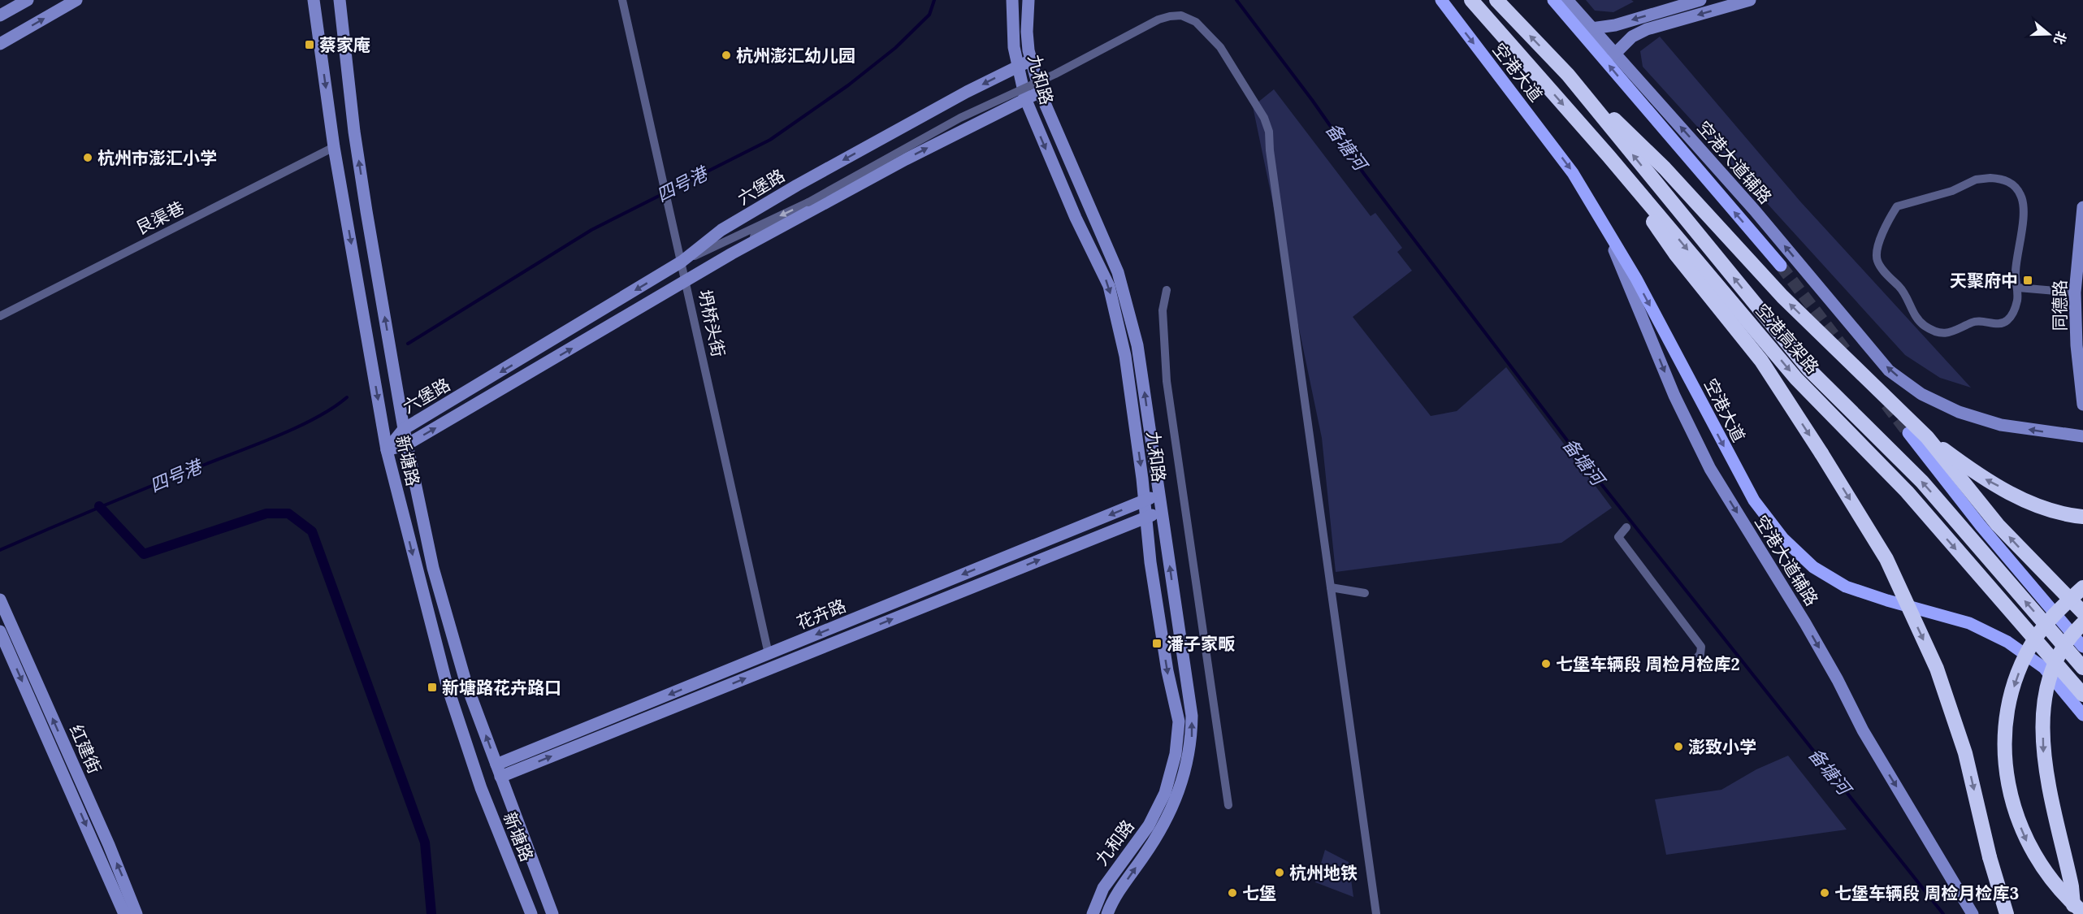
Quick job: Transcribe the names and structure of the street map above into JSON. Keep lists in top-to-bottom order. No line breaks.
{"streets":{"highway":["空港高架路"],"main road":["空港大道"],"street":["九和路","空港大道辅路","六堡路","艮渠巷","同德路","坍桥头街","新塘路","花卉路","红建街"]},"crossings":[["空港大道","空港大道辅路"],["九和路","六堡路"],["九和路","花卉路"],["六堡路","坍桥头街"],["六堡路","新塘路"],["艮渠巷","新塘路"],["坍桥头街","花卉路"],["新塘路","花卉路"]],"water":["备塘河","四号港"],"places":{"transit":["蔡家庵","天聚府中","潘子家畈","新塘路花卉路口"],"other":["杭州澎汇幼儿园","杭州市澎汇小学","七堡车辆段 周检月检库2","澎致小学","杭州地铁","七堡","七堡车辆段 周检月检库3"]},"north":"right"}
